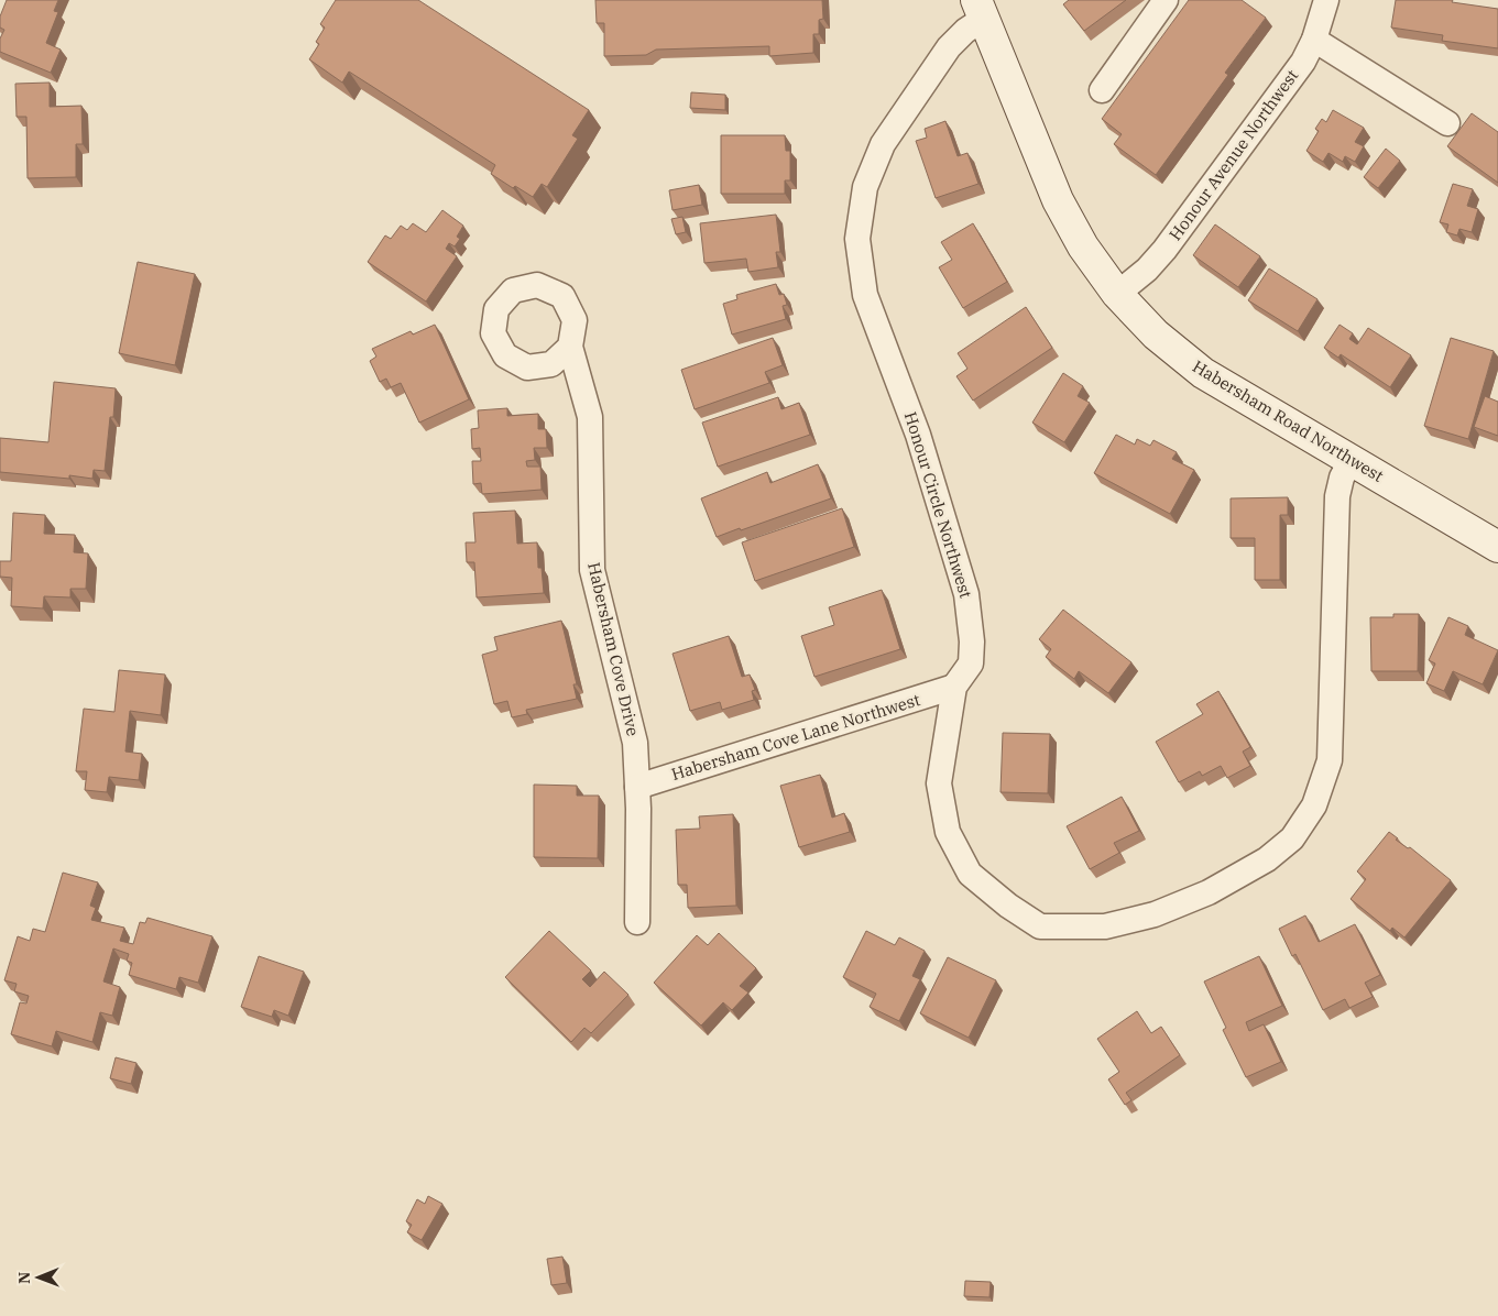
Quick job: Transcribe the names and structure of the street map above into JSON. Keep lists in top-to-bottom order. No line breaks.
{"streets":{"street":["Honour Avenue Northwest","Habersham Road Northwest","Honour Circle Northwest","Habersham Cove Drive","Habersham Cove Lane Northwest"]},"crossings":[["Honour Avenue Northwest","Habersham Road Northwest"],["Habersham Road Northwest","Honour Circle Northwest"],["Honour Circle Northwest","Habersham Cove Lane Northwest"],["Habersham Cove Drive","Habersham Cove Lane Northwest"]],"north":"left"}
